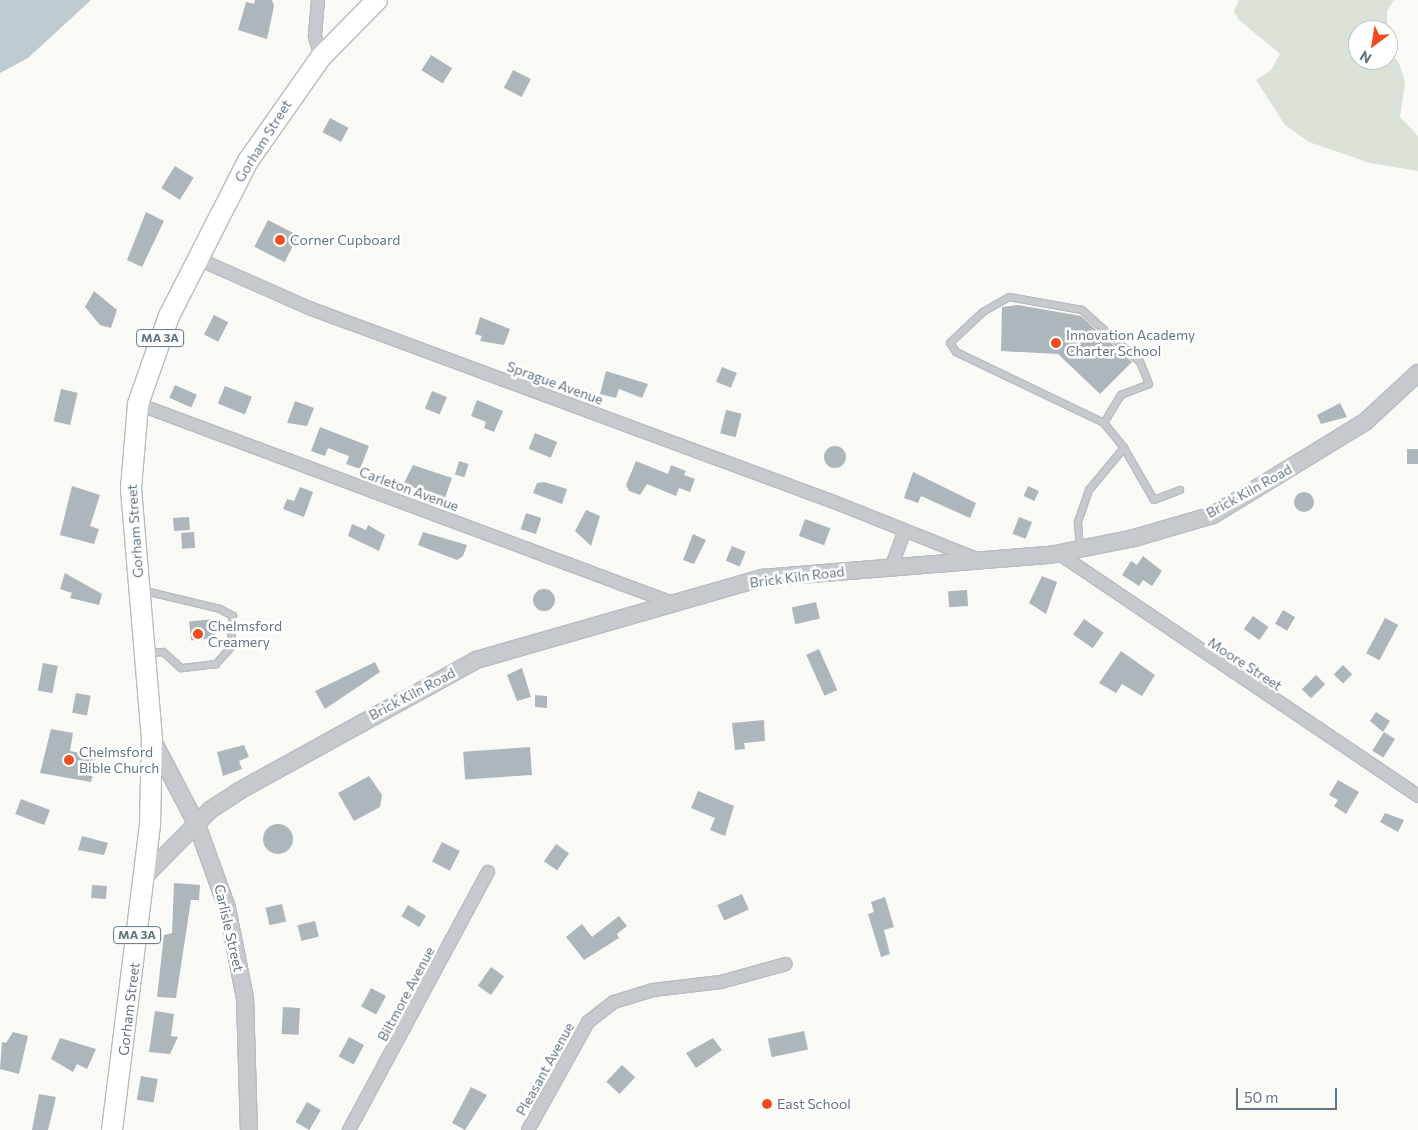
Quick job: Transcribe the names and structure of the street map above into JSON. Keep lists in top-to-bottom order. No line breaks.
{"streets":{"main road":["Gorham Street","MA 3A"],"street":["Sprague Avenue","Carleton Avenue","Brick Kiln Road","Moore Street","Carlisle Street","Biltmore Avenue","Pleasant Avenue"]},"crossings":[["Gorham Street","Sprague Avenue"],["Gorham Street","Carleton Avenue"],["Gorham Street","Brick Kiln Road"],["Gorham Street","Carlisle Street"],["Sprague Avenue","Brick Kiln Road"],["Carleton Avenue","Brick Kiln Road"],["Brick Kiln Road","Moore Street"],["Brick Kiln Road","Carlisle Street"]],"places":["Corner Cupboard","Innovation Academy Charter School","Chelmsford Creamery","Chelmsford Bible Church","East School"],"scale_bar":"50 m","north":"bottom left"}
